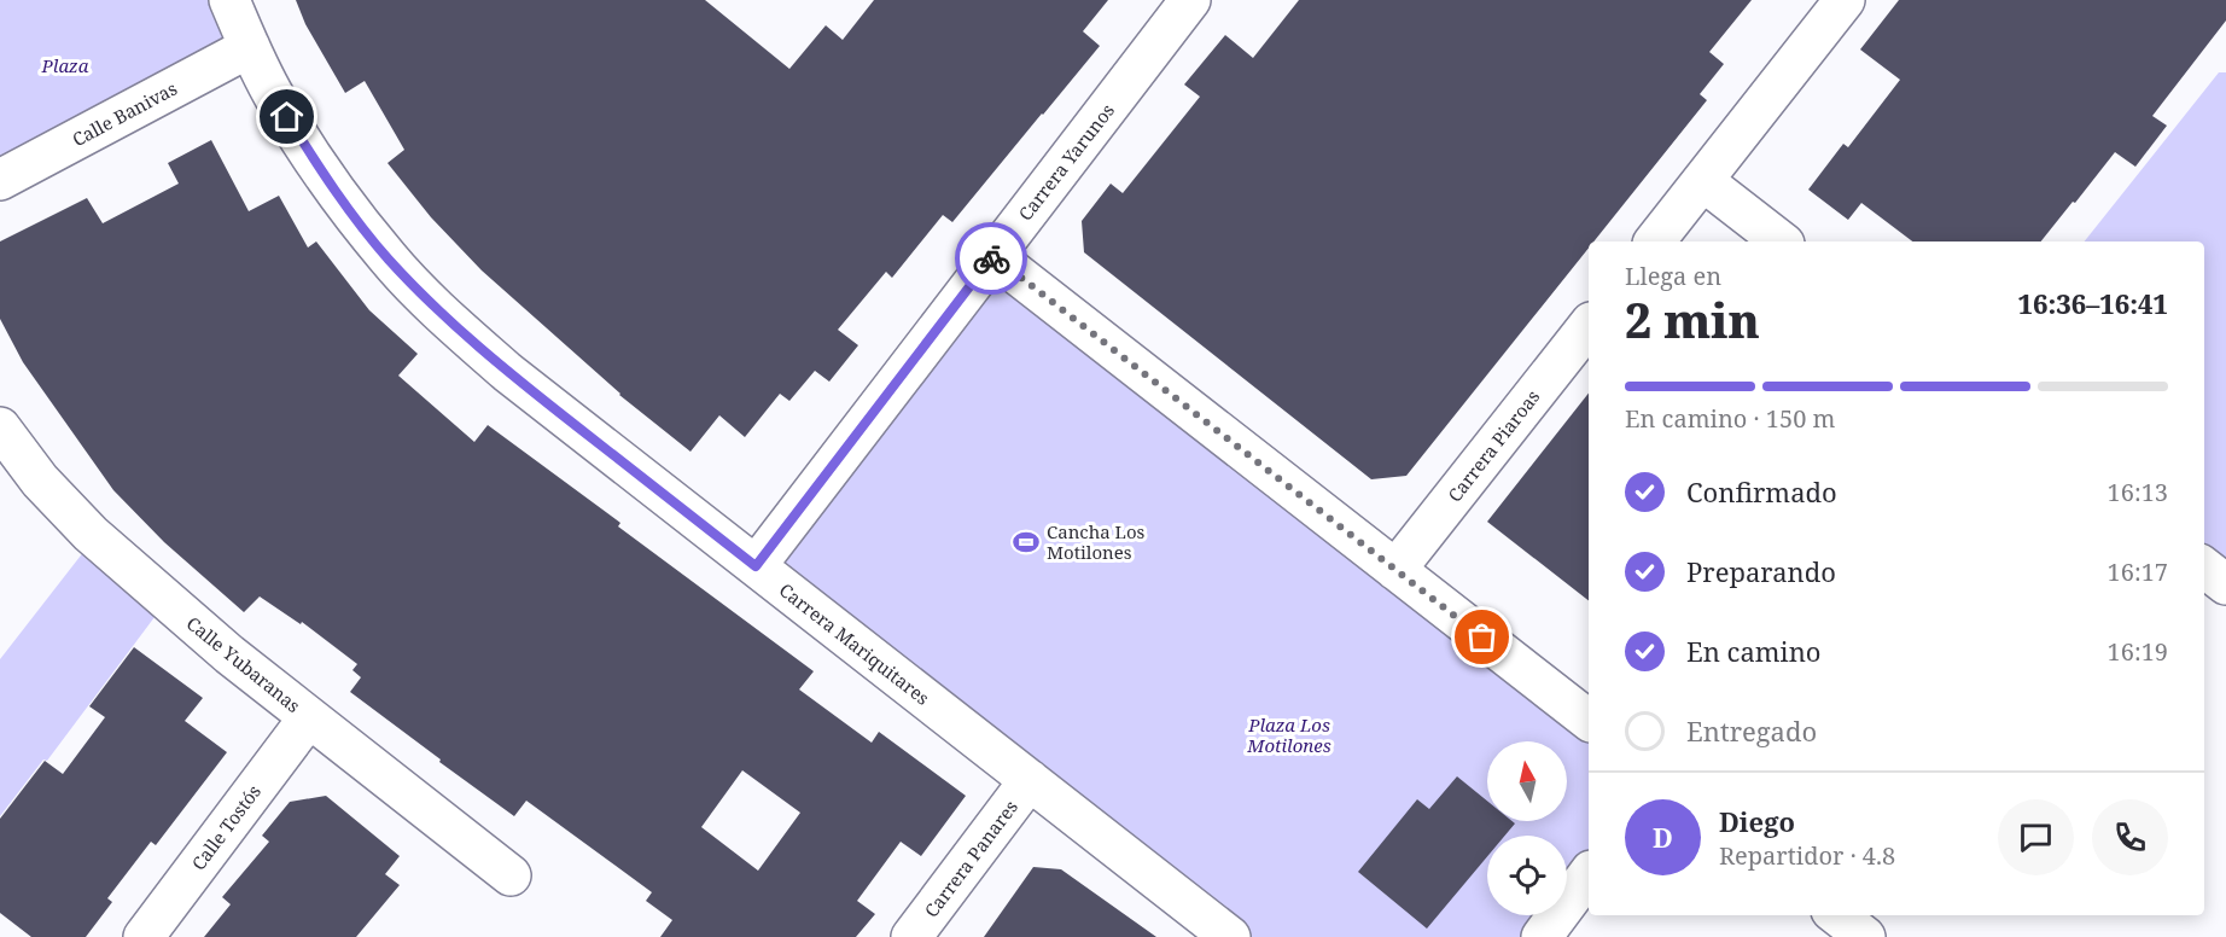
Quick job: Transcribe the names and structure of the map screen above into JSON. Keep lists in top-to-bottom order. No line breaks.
{"streets":{"street":["Calle Banivas","Carrera Yarunos","Carrera Piaroas","Carrera Mariquitares","Calle Yubaranas","Calle Tostós","Carrera Panares"]},"crossings":[["Calle Banivas","Carrera Mariquitares"],["Carrera Yarunos","Carrera Mariquitares"],["Carrera Mariquitares","Carrera Panares"],["Calle Yubaranas","Calle Tostós"]],"parks":["Plaza","Plaza Los Motilones"],"places":{"sports":["Cancha Los Motilones"]},"north":"top","page":{"heading":["2 min","Llega en","16:36–16:41"],"panel":["Diego","Repartidor · 4.8"],"bar":"En camino · 150 m","list":[["Confirmado","16:13"],["Preparando","16:17"],["En camino","16:19"],"Entregado"],"round":"D"}}
